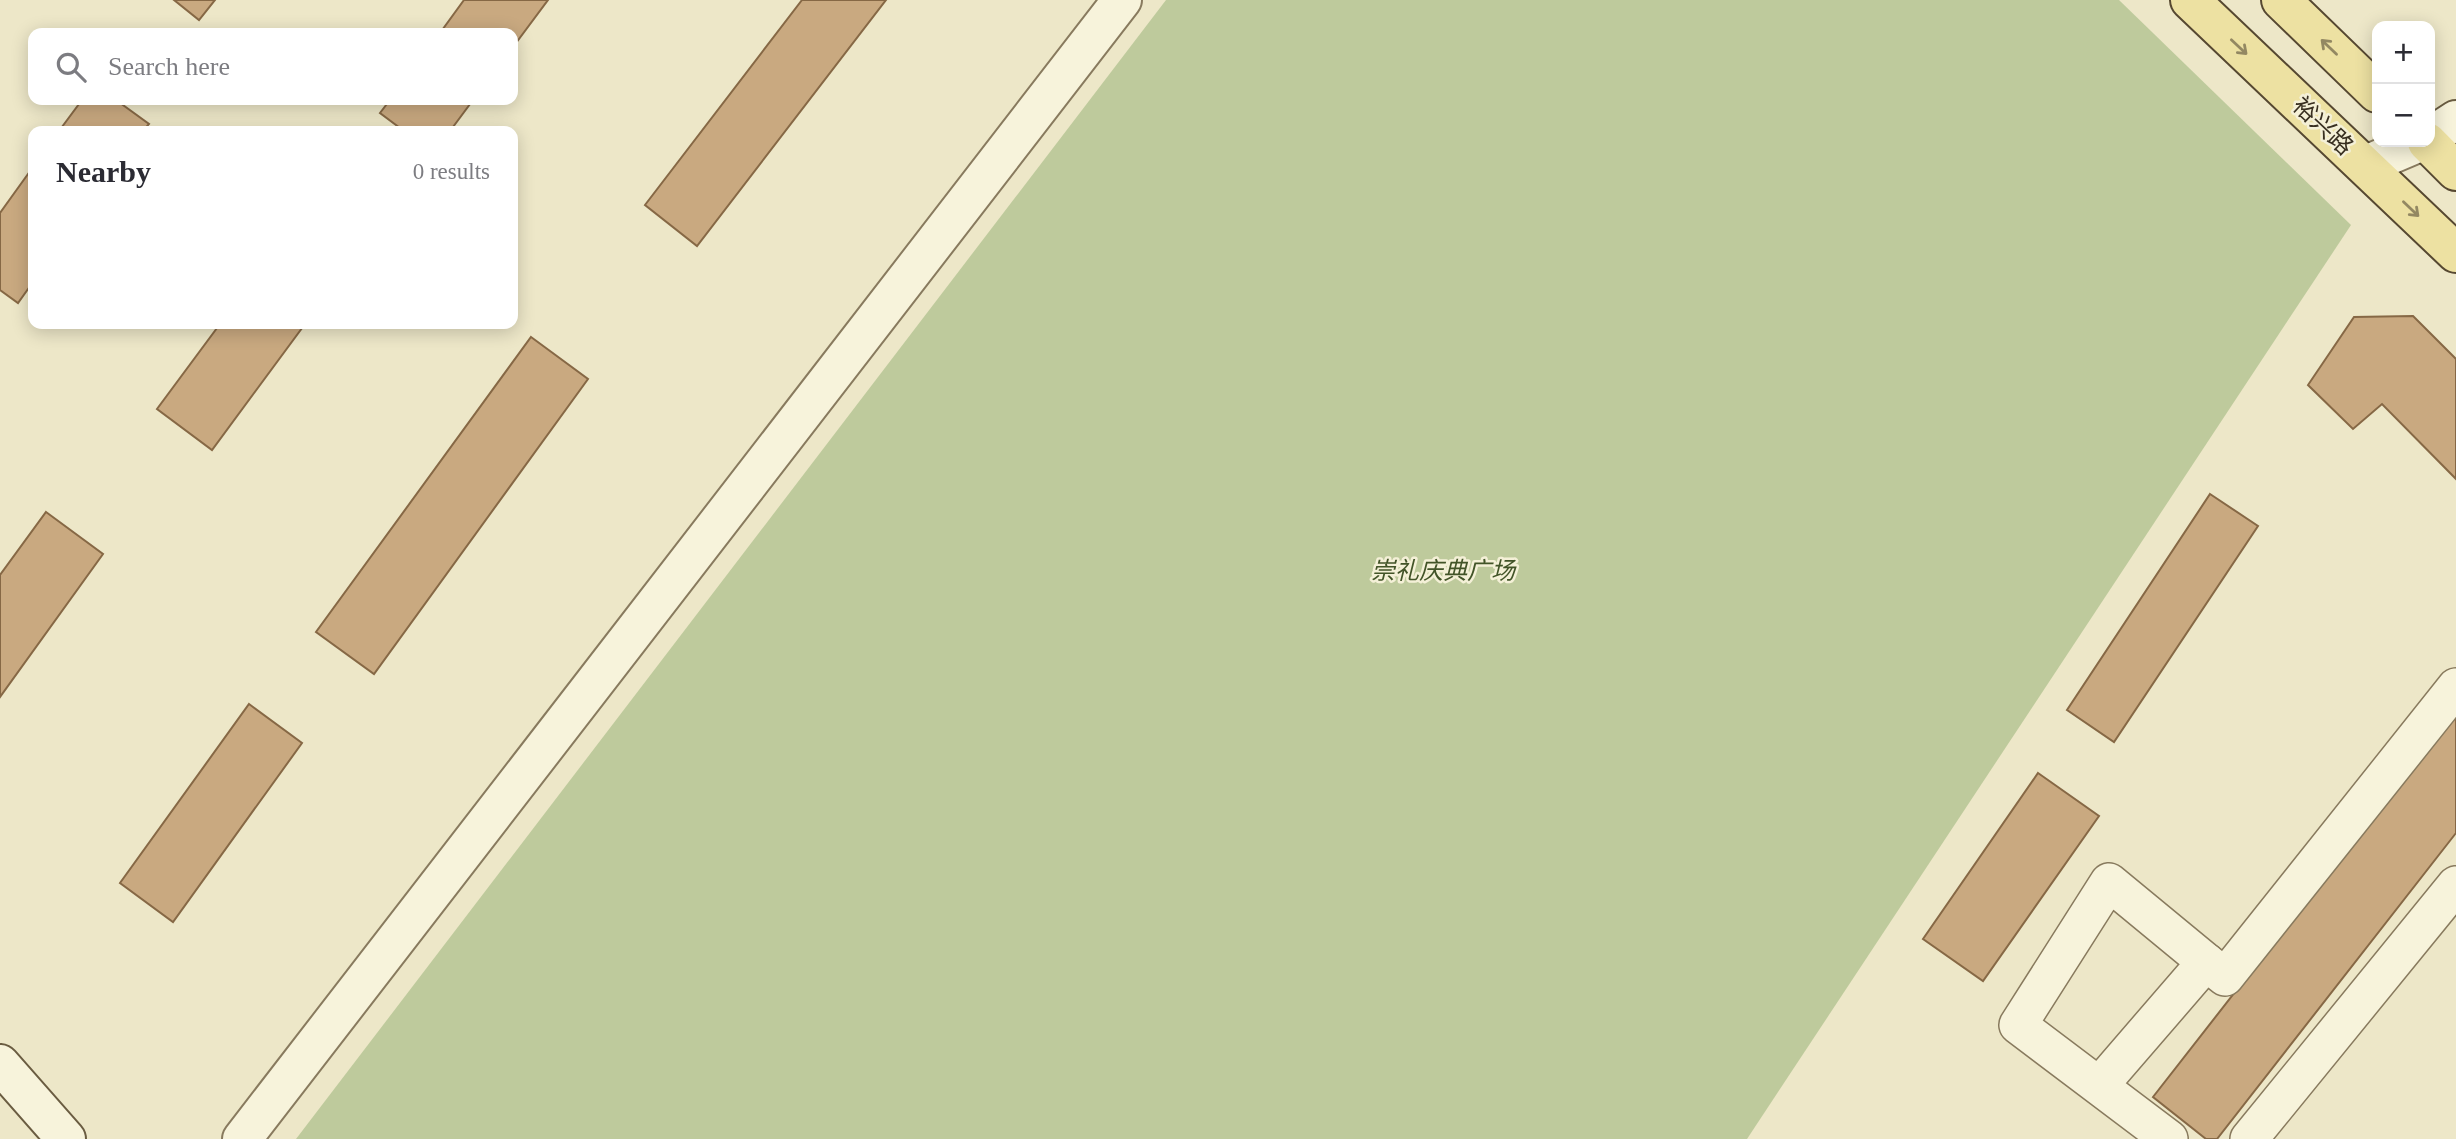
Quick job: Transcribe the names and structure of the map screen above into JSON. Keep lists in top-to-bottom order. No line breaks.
{"streets":{"main road":["裕兴路"]},"parks":["崇礼庆典广场"],"page":{"map_buttons":["+","−"],"search":"Search here","heading":["Nearby","0 results"]}}
